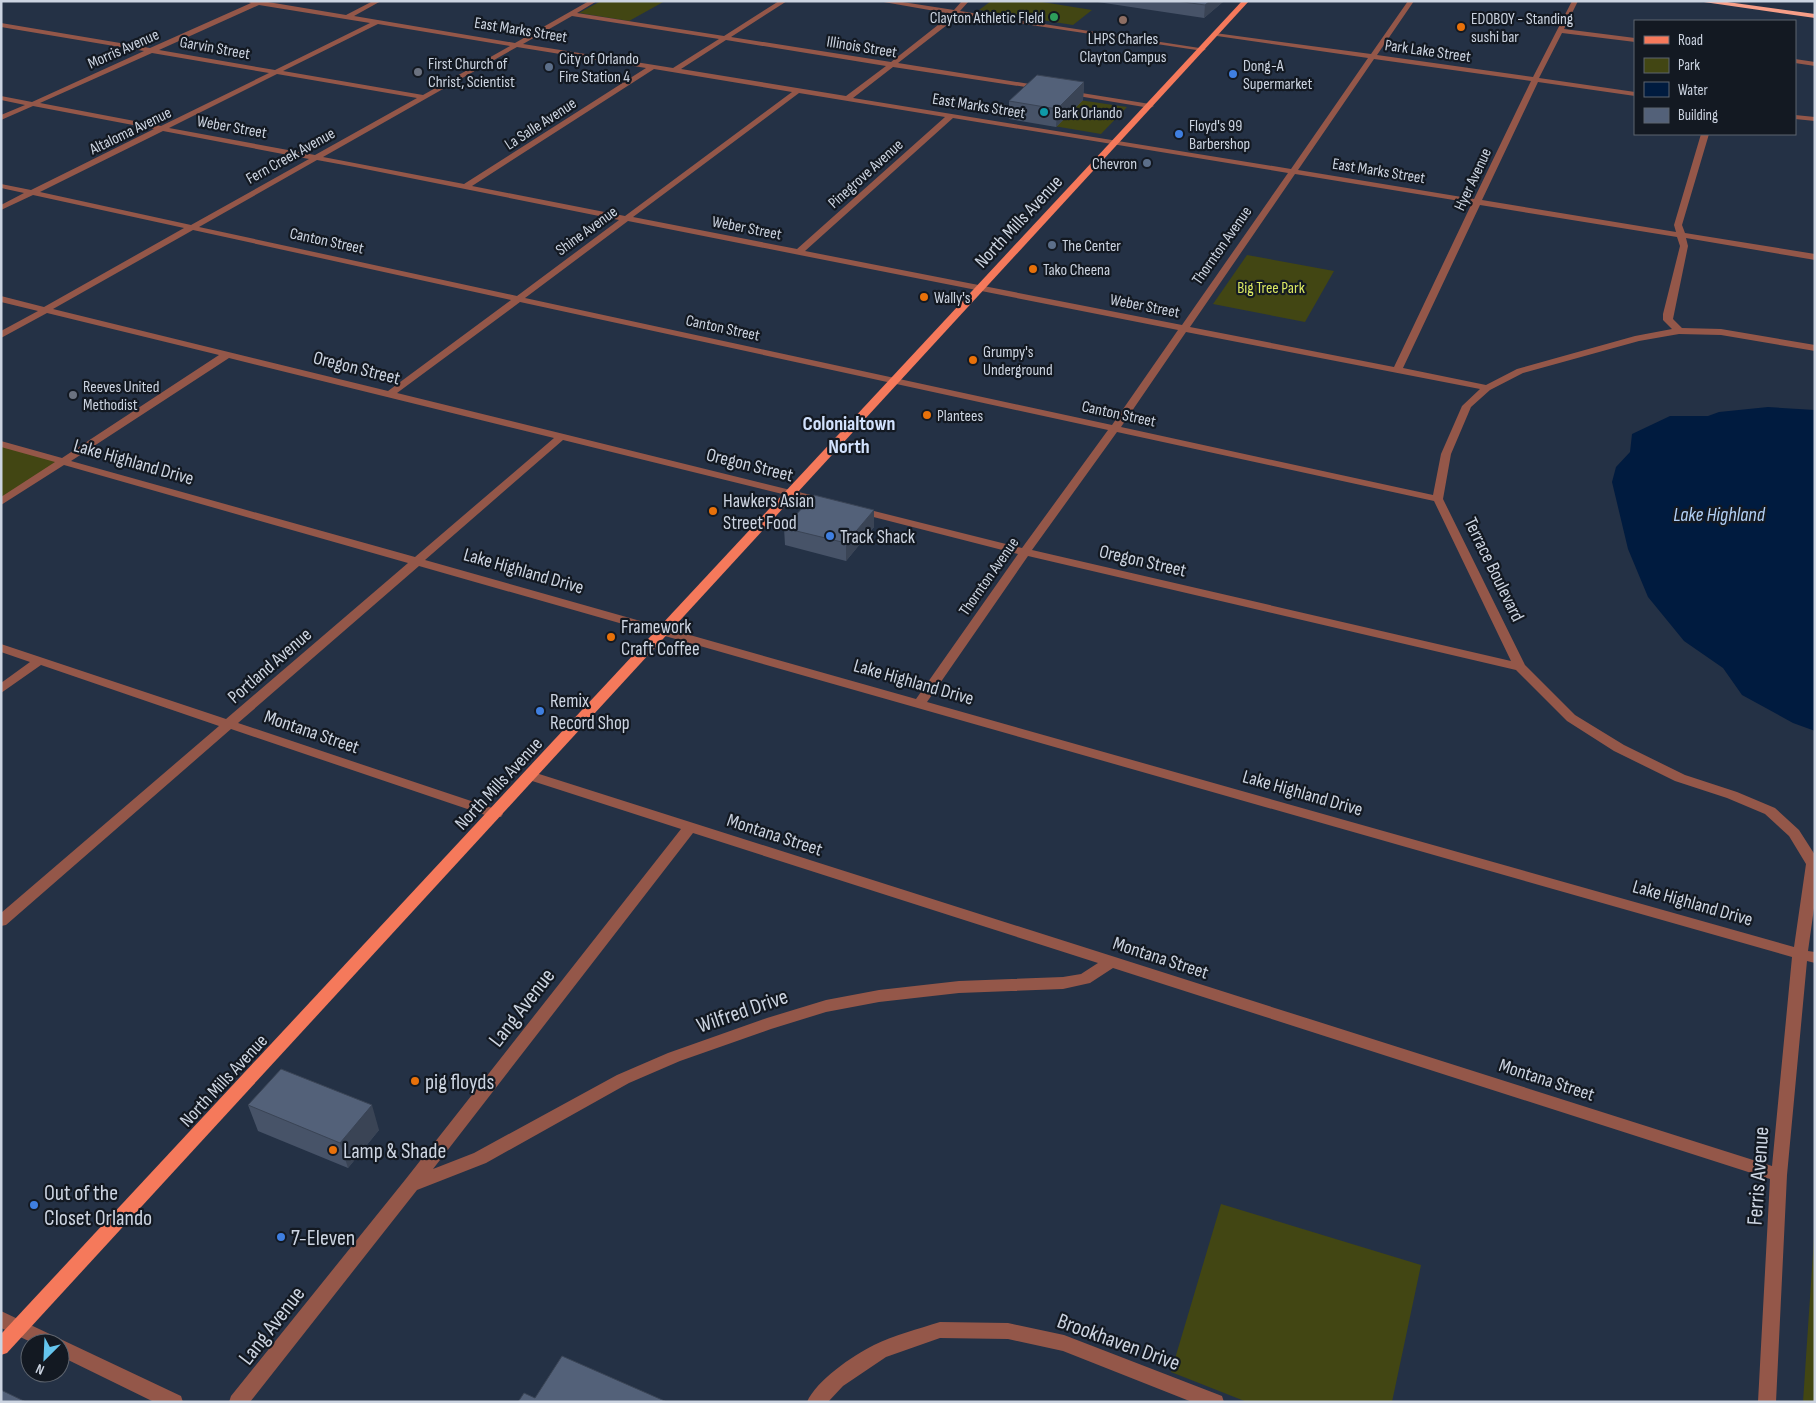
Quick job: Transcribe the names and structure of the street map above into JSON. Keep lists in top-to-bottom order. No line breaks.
{"streets":{"main road":["North Mills Avenue"],"street":["East Marks Street","Illinois Street","Garvin Street","Morris Avenue","Park Lake Street","La Salle Avenue","Weber Street","Altaloma Avenue","Fern Creek Avenue","Pinegrove Avenue","Hyer Avenue","Shine Avenue","Canton Street","Thornton Avenue","Oregon Street","Lake Highland Drive","Terrace Boulevard","Portland Avenue","Montana Street","Lang Avenue","Wilfred Drive","Ferris Avenue","Brookhaven Drive"]},"crossings":[["East Marks Street","Morris Avenue"],["East Marks Street","La Salle Avenue"],["East Marks Street","Altaloma Avenue"],["East Marks Street","Fern Creek Avenue"],["East Marks Street","Pinegrove Avenue"],["East Marks Street","Hyer Avenue"],["East Marks Street","North Mills Avenue"],["East Marks Street","Shine Avenue"],["East Marks Street","Thornton Avenue"],["Illinois Street","Fern Creek Avenue"],["Garvin Street","Morris Avenue"],["Garvin Street","Altaloma Avenue"],["Garvin Street","Fern Creek Avenue"],["Morris Avenue","Weber Street"],["Park Lake Street","Hyer Avenue"],["Park Lake Street","North Mills Avenue"],["Park Lake Street","Thornton Avenue"],["La Salle Avenue","Weber Street"],["Weber Street","Altaloma Avenue"],["Weber Street","Fern Creek Avenue"],["Weber Street","Pinegrove Avenue"],["Weber Street","Hyer Avenue"],["Weber Street","North Mills Avenue"],["Weber Street","Shine Avenue"],["Weber Street","Thornton Avenue"],["Altaloma Avenue","Canton Street"],["Fern Creek Avenue","Canton Street"],["Fern Creek Avenue","Oregon Street"],["North Mills Avenue","Canton Street"],["North Mills Avenue","Oregon Street"],["North Mills Avenue","Lake Highland Drive"],["North Mills Avenue","Montana Street"],["Shine Avenue","Canton Street"],["Shine Avenue","Oregon Street"],["Canton Street","Thornton Avenue"],["Canton Street","Terrace Boulevard"],["Thornton Avenue","Oregon Street"],["Thornton Avenue","Lake Highland Drive"],["Oregon Street","Terrace Boulevard"],["Oregon Street","Portland Avenue"],["Lake Highland Drive","Terrace Boulevard"],["Lake Highland Drive","Portland Avenue"],["Lake Highland Drive","Ferris Avenue"],["Terrace Boulevard","Ferris Avenue"],["Portland Avenue","Montana Street"],["Montana Street","Lang Avenue"],["Montana Street","Wilfred Drive"],["Montana Street","Ferris Avenue"],["Lang Avenue","Wilfred Drive"]],"districts":["Colonialtown North"],"water":["Lake Highland"],"parks":["Big Tree Park"],"places":["Clayton Athletic FIeld","LHPS Charles Clayton Campus","EDOBOY - Standing sushi bar","City of Orlando Fire Station 4","First Church of Christ, Scientist","Dong-A Supermarket","Bark Orlando","Floyd's 99 Barbershop","Chevron","The Center","Tako Cheena","Wally's","Grumpy's Underground","Reeves United Methodist","Plantees","Hawkers Asian Street Food","Track Shack","Framework Craft Coffee","Remix Record Shop","pig floyds","Lamp & Shade","Out of the Closet Orlando","7-Eleven"],"legend":["Road","Park","Water","Building"],"north":"bottom left"}
